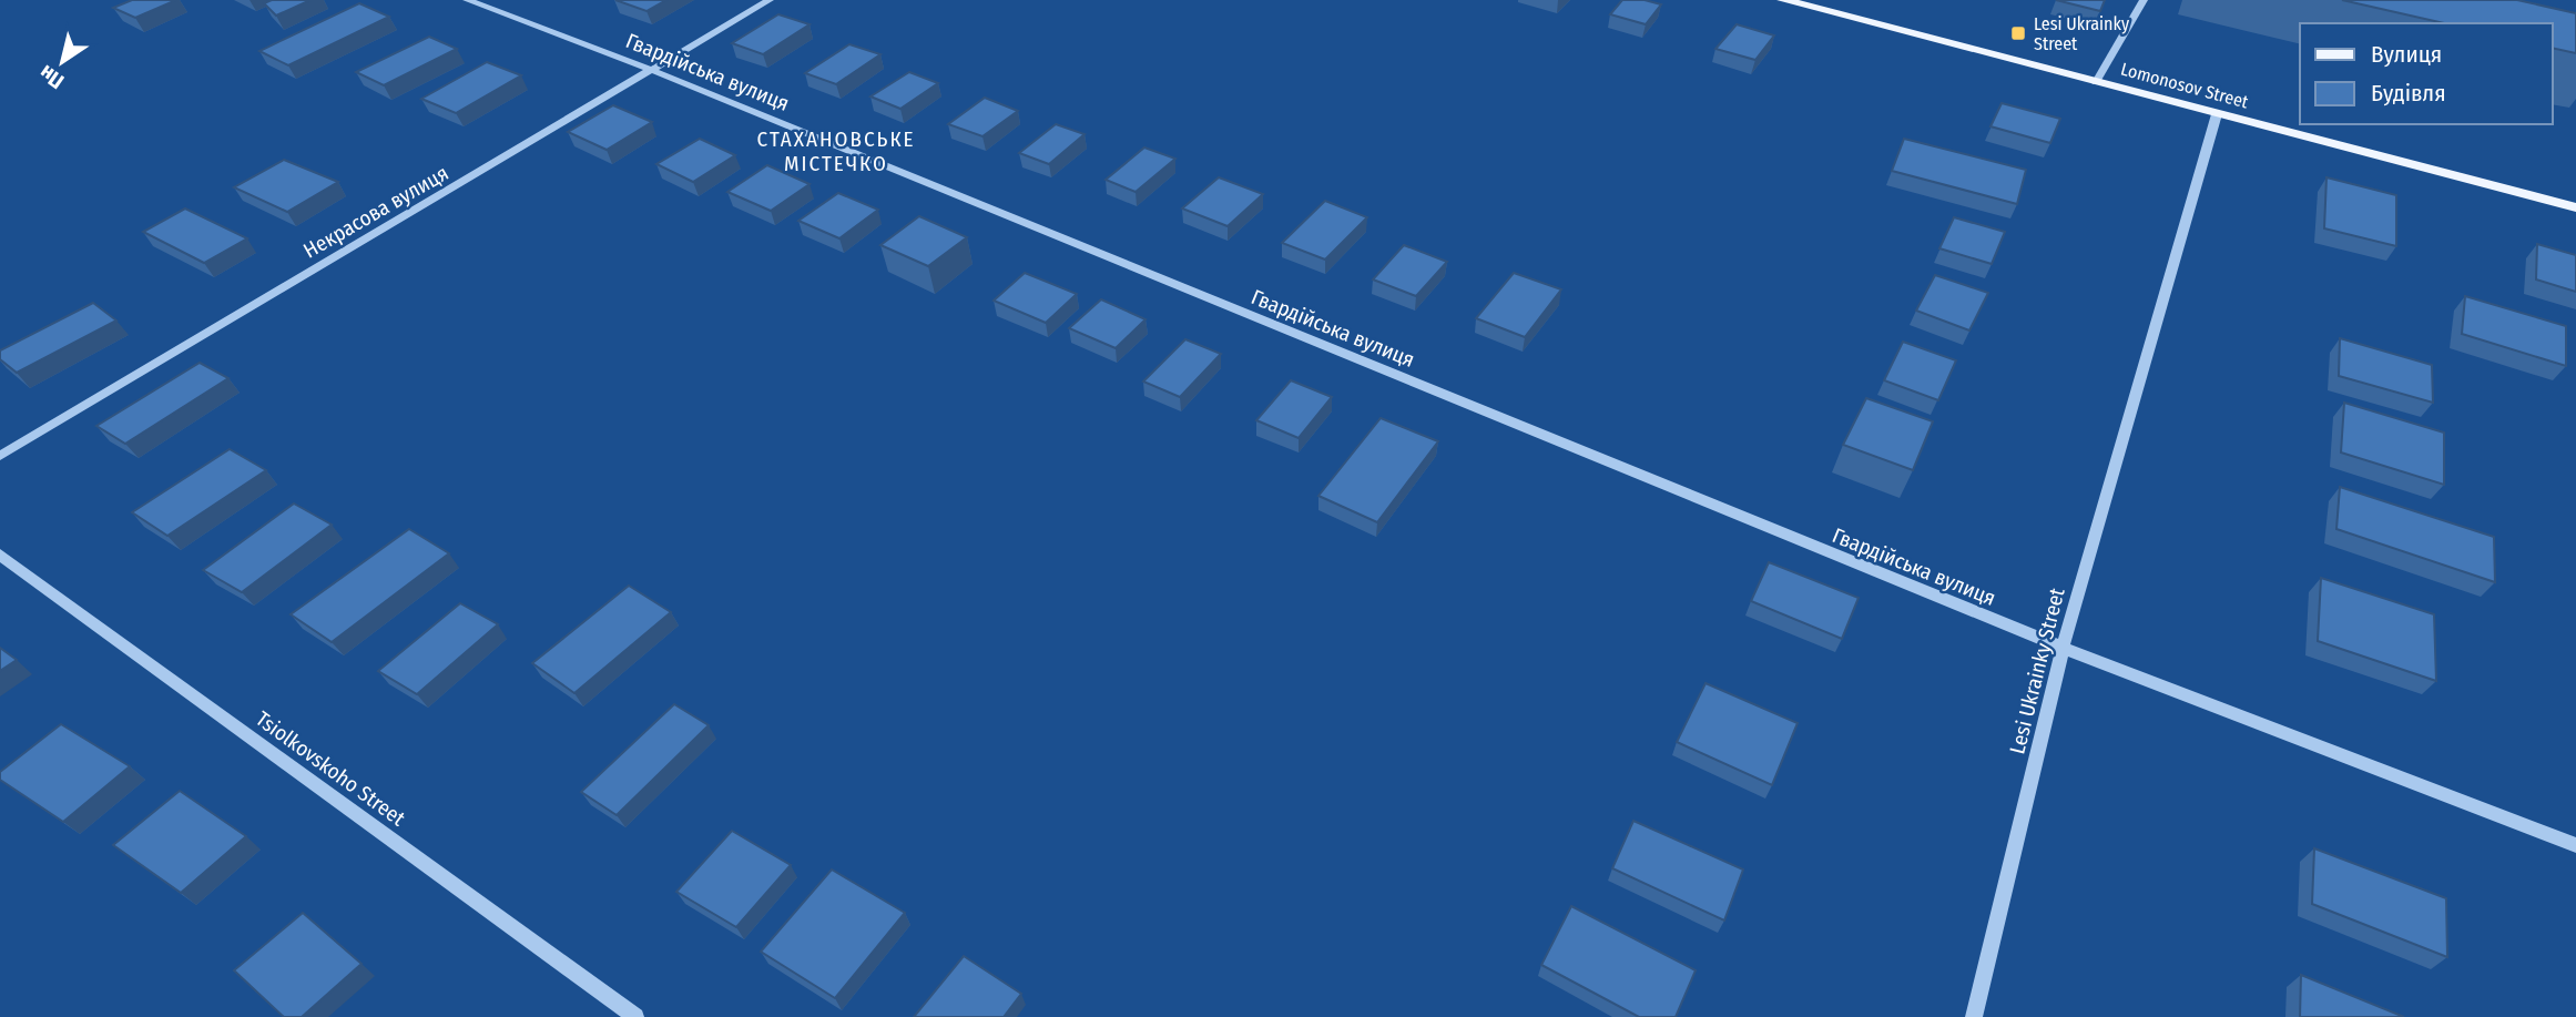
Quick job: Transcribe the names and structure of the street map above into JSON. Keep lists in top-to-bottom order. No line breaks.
{"streets":{"main road":["Lomonosov Street"],"street":["Гвардійська вулиця","Некрасова вулиця","Lesi Ukrainky Street","Tsiolkovskoho Street"]},"crossings":[["Гвардійська вулиця","Некрасова вулиця"],["Гвардійська вулиця","Lesi Ukrainky Street"],["Lomonosov Street","Lesi Ukrainky Street"]],"districts":["СТАХАНОВСЬКЕ МІСТЕЧКО"],"places":{"transit":["Lesi Ukrainky Street"]},"legend":["Вулиця","Будівля"],"north":"bottom left"}
